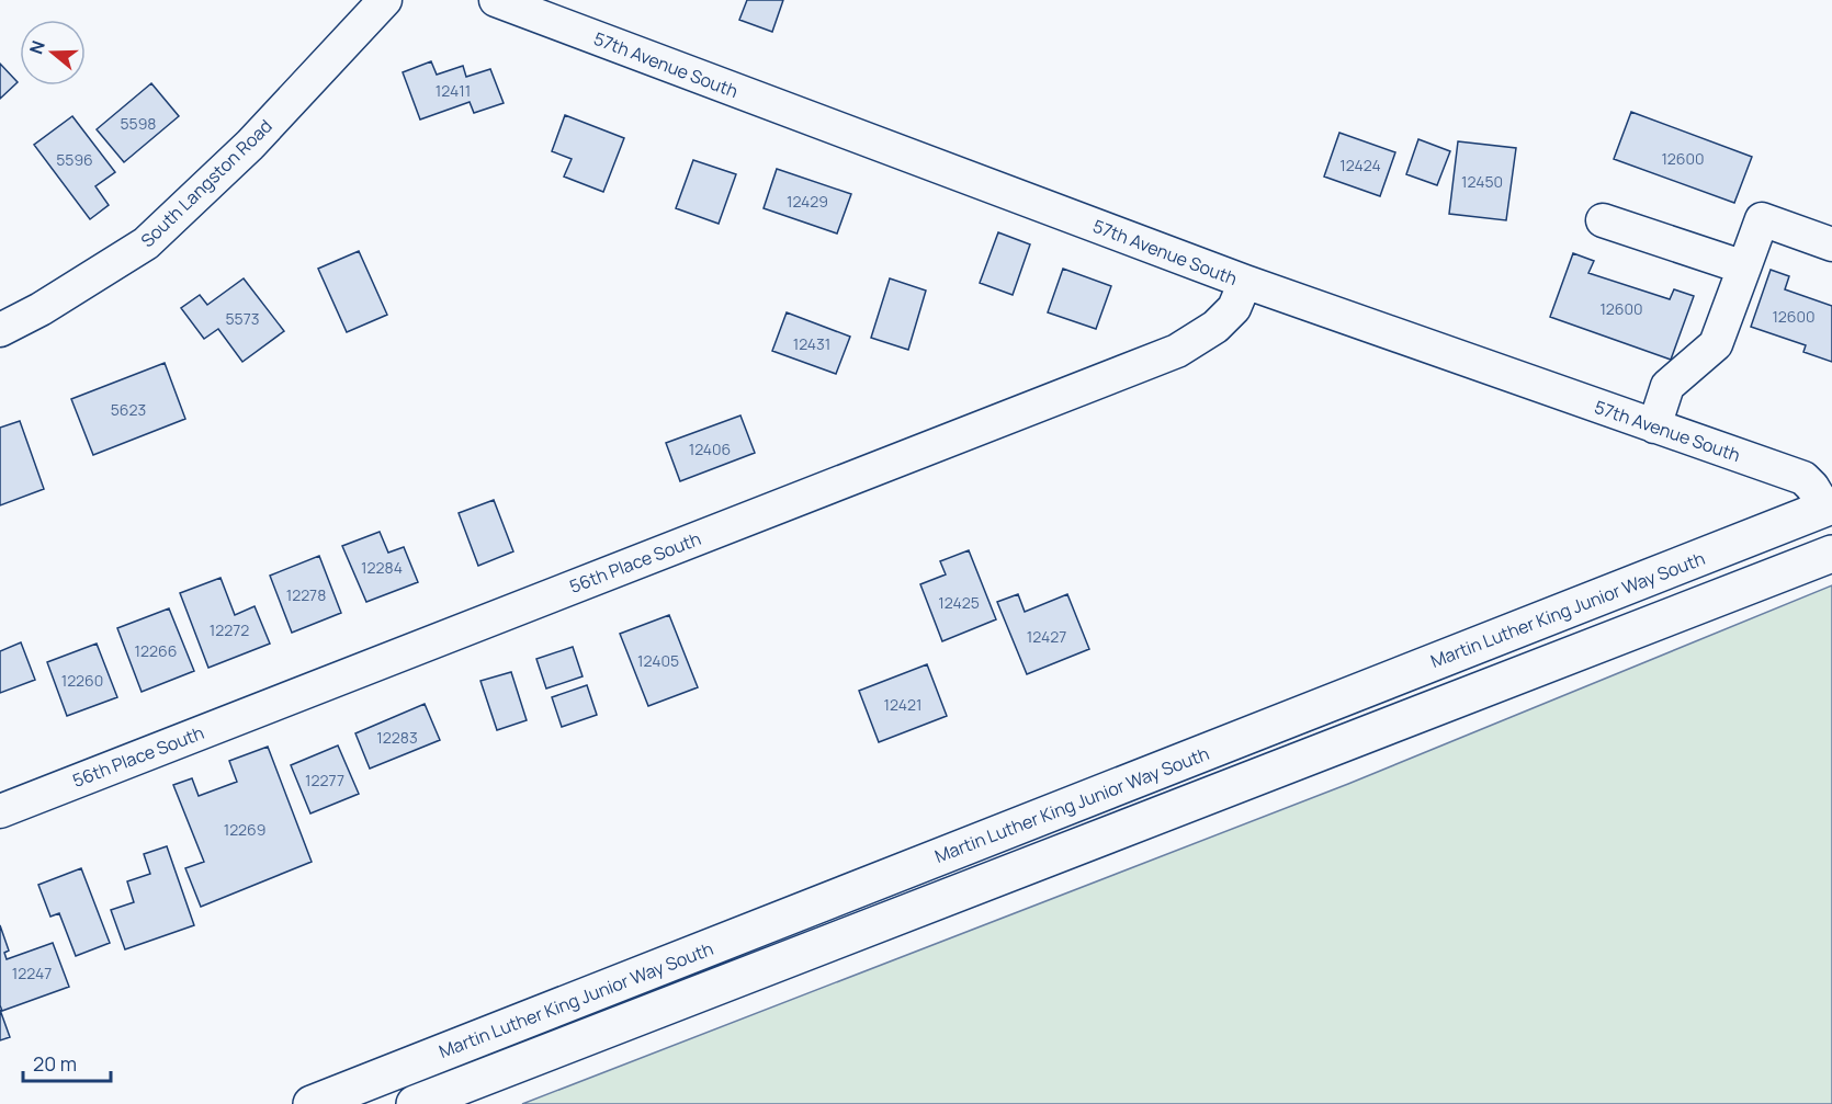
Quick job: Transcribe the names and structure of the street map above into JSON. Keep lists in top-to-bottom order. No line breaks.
{"streets":{"main road":["Martin Luther King Junior Way South"],"street":["57th Avenue South","South Langston Road","56th Place South"]},"crossings":[["57th Avenue South","56th Place South"],["57th Avenue South","Martin Luther King Junior Way South"]],"house_numbers":["12411","5598","12600","5596","12424","12450","12429","12600","12600","5573","12431","5623","12406","12284","12278","12425","12272","12427","12266","12405","12260","12421","12283","12277","12269","12247"],"scale_bar":"20 m","north":"left"}
